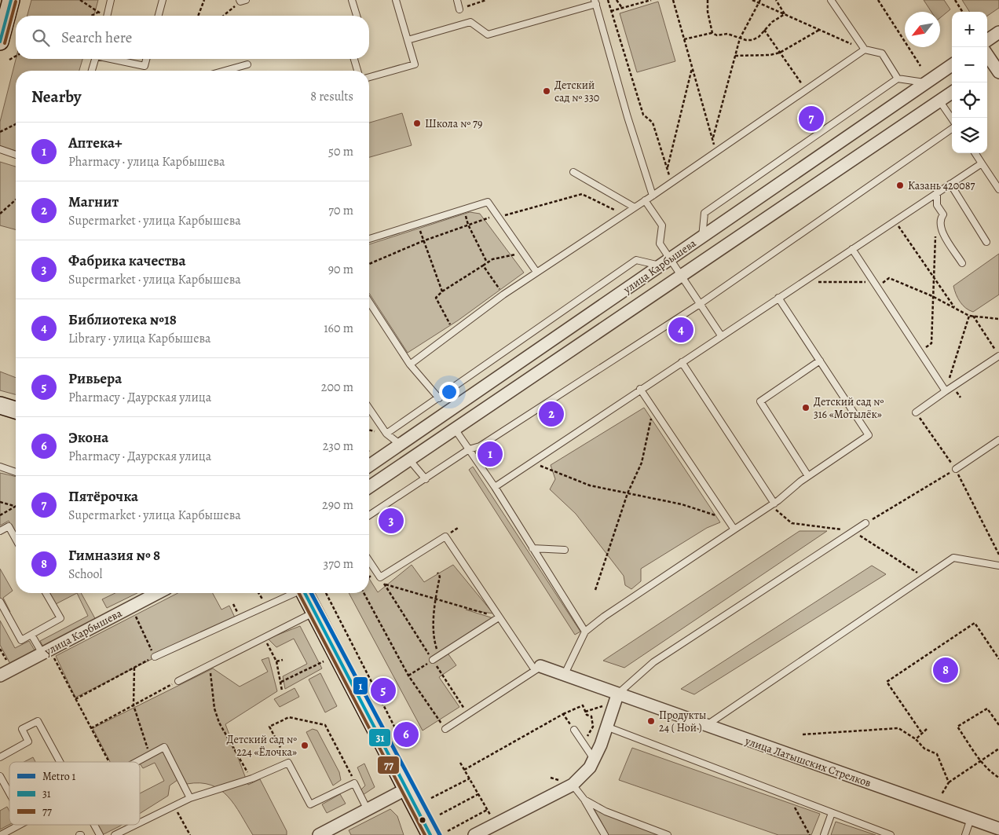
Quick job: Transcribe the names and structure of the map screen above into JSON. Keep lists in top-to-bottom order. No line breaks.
{"streets":{"street":["улица Карбышева","улица Латышских Стрелков"]},"places":["Детский сад № 330","Школа № 79","Казань 420087","Детский сад № 316 «Мотылёк»","Продукты 24 ( Ной )","Детский сад № 224 «Ёлочка»"],"lines":["transit line 31","transit line 77","metro line 1"],"legend":["Metro 1","31","77"],"north":"bottom left","page":{"map_buttons":["+","−"],"search":"Search here","heading":["Nearby","8 results"],"pins":["7","4","2","1","3","8","5","6"],"list":[{"mark":"1","name":"Аптека+","note":"Pharmacy · улица Карбышева","value":"50 m"},{"mark":"2","name":"Магнит","note":"Supermarket · улица Карбышева","value":"70 m"},{"mark":"3","name":"Фабрика качества","note":"Supermarket · улица Карбышева","value":"90 m"},{"mark":"4","name":"Библиотека №18","note":"Library · улица Карбышева","value":"160 m"},{"mark":"5","name":"Ривьера","note":"Pharmacy · Даурская улица","value":"200 m"},{"mark":"6","name":"Экона","note":"Pharmacy · Даурская улица","value":"230 m"},{"mark":"7","name":"Пятёрочка","note":"Supermarket · улица Карбышева","value":"290 m"},{"mark":"8","name":"Гимназия № 8","note":"School","value":"370 m"}]}}
